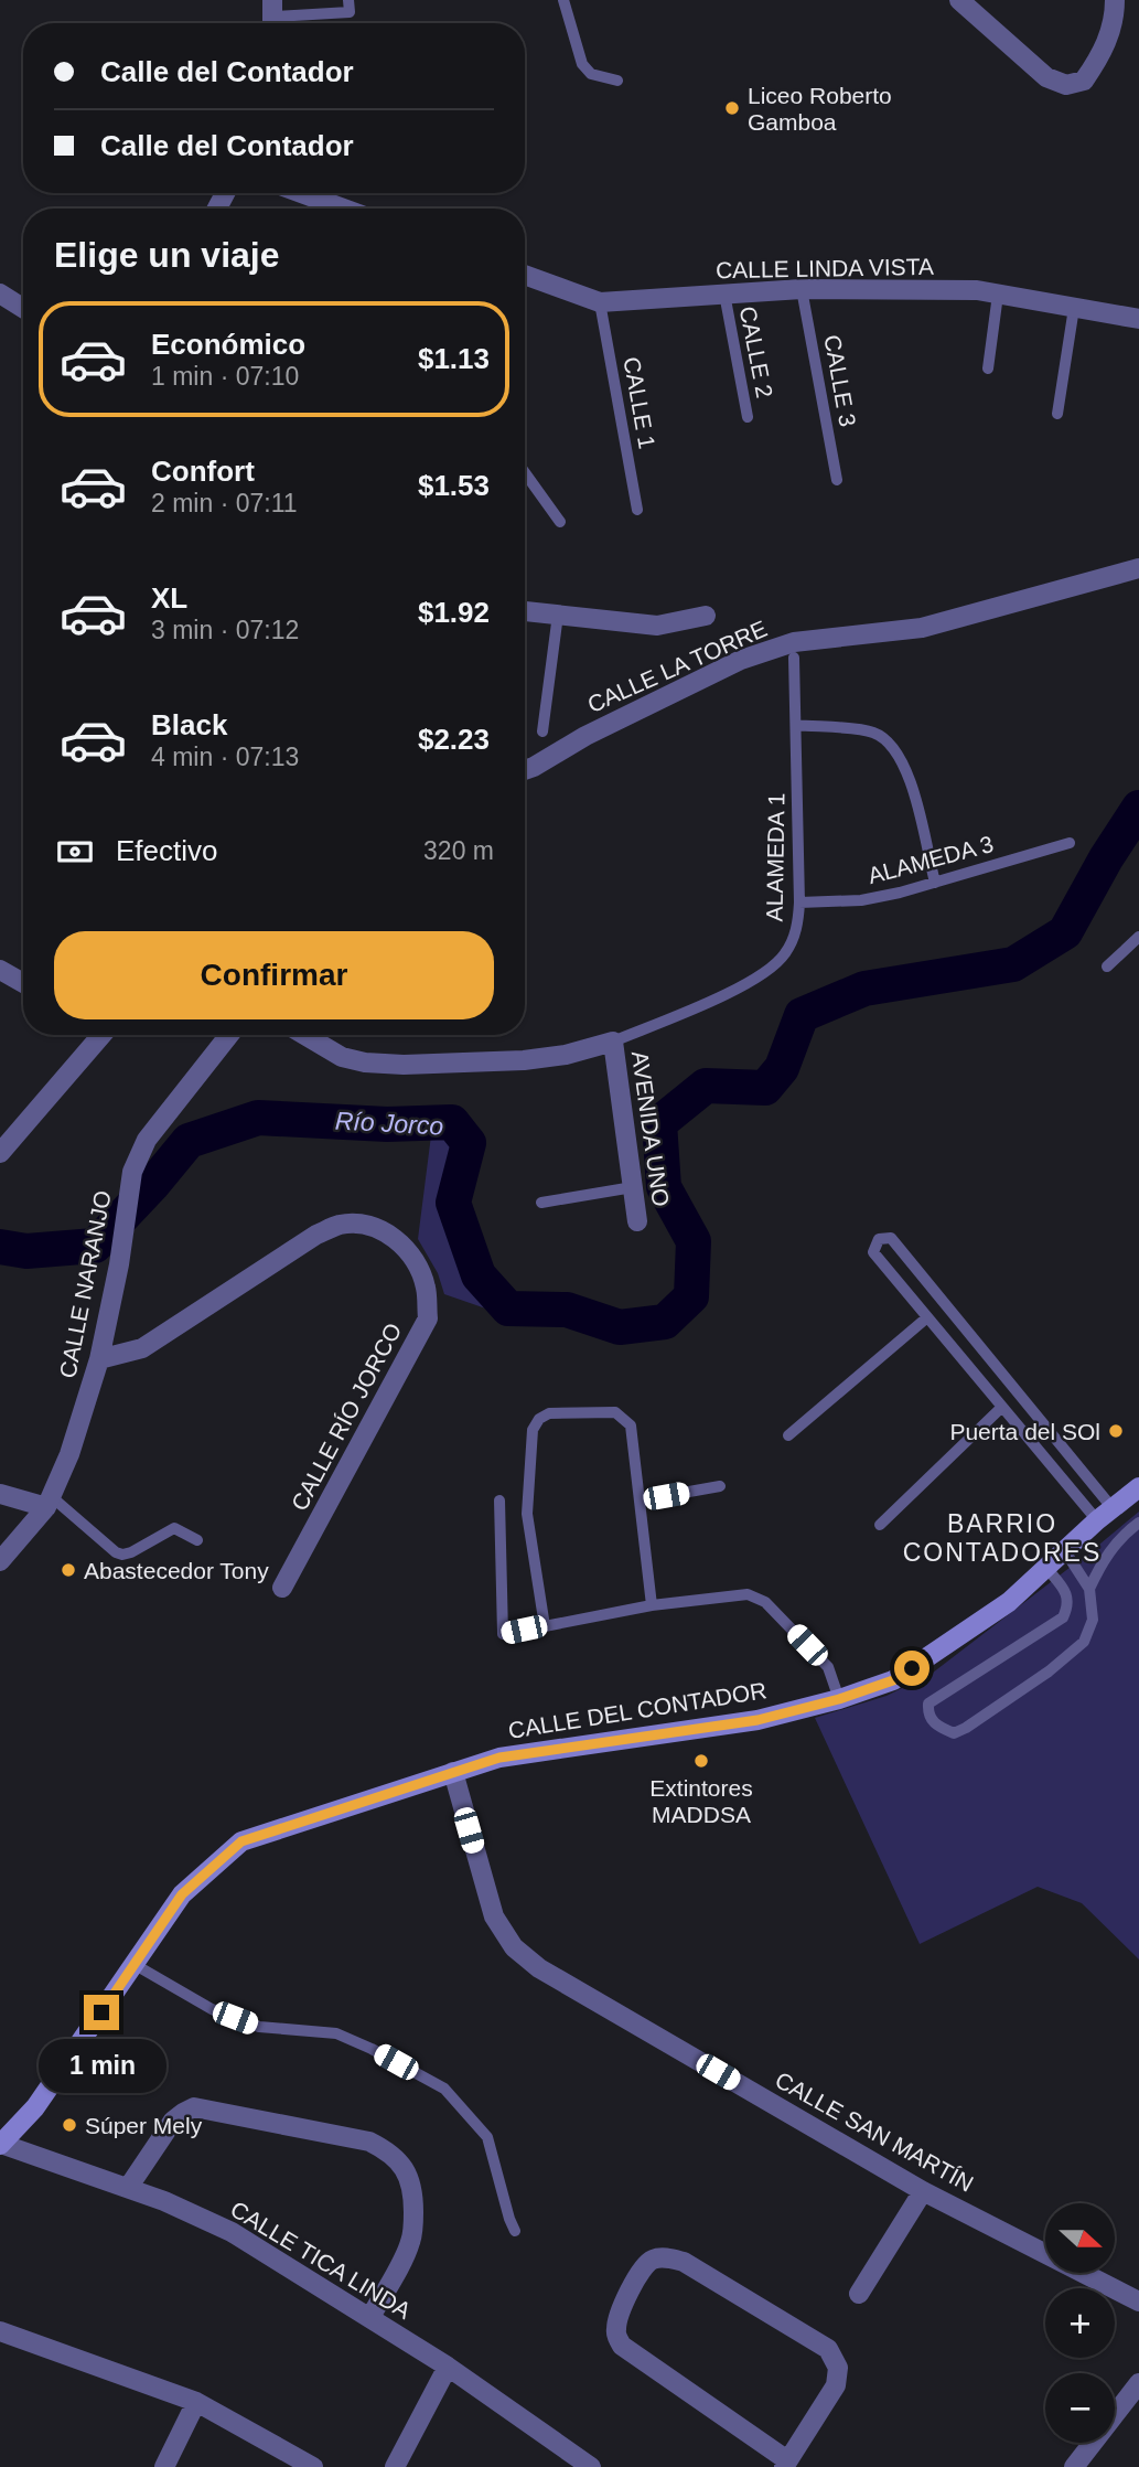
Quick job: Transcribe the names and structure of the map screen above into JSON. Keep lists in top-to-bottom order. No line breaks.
{"streets":{"street":["CALLE LINDA VISTA","CALLE LA TORRE","AVENIDA UNO","CALLE NARANJO","CALLE RÍO JORCO","CALLE DEL CONTADOR","CALLE SAN MARTÍN","CALLE TICA LINDA"],"lane":["CALLE 2","CALLE 3","CALLE 1","ALAMEDA 1","ALAMEDA 3"]},"crossings":[["CALLE LINDA VISTA","CALLE 2"],["CALLE LINDA VISTA","CALLE 3"],["CALLE LINDA VISTA","CALLE 1"],["ALAMEDA 1","ALAMEDA 3"],["ALAMEDA 1","AVENIDA UNO"],["CALLE NARANJO","CALLE RÍO JORCO"],["CALLE DEL CONTADOR","CALLE SAN MARTÍN"],["CALLE DEL CONTADOR","CALLE TICA LINDA"]],"districts":["BARRIO CONTADORES"],"water":["Río Jorco"],"places":["Liceo Roberto Gamboa","Puerta del SOl","Abastecedor Tony","Extintores MADDSA","Súper Mely"],"north":"right","page":{"banner":["Calle del Contador","Calle del Contador"],"heading":"Elige un viaje","list":[{"name":"Económico","note":"1 min · 07:10","value":"$1.13"},{"name":"Confort","note":"2 min · 07:11","value":"$1.53"},{"name":"XL","note":"3 min · 07:12","value":"$1.92"},{"name":"Black","note":"4 min · 07:13","value":"$2.23"}],"pay":["Efectivo","320 m"],"buttons":"Confirmar","bubble":"1 min","map_buttons":["+","−"]}}
